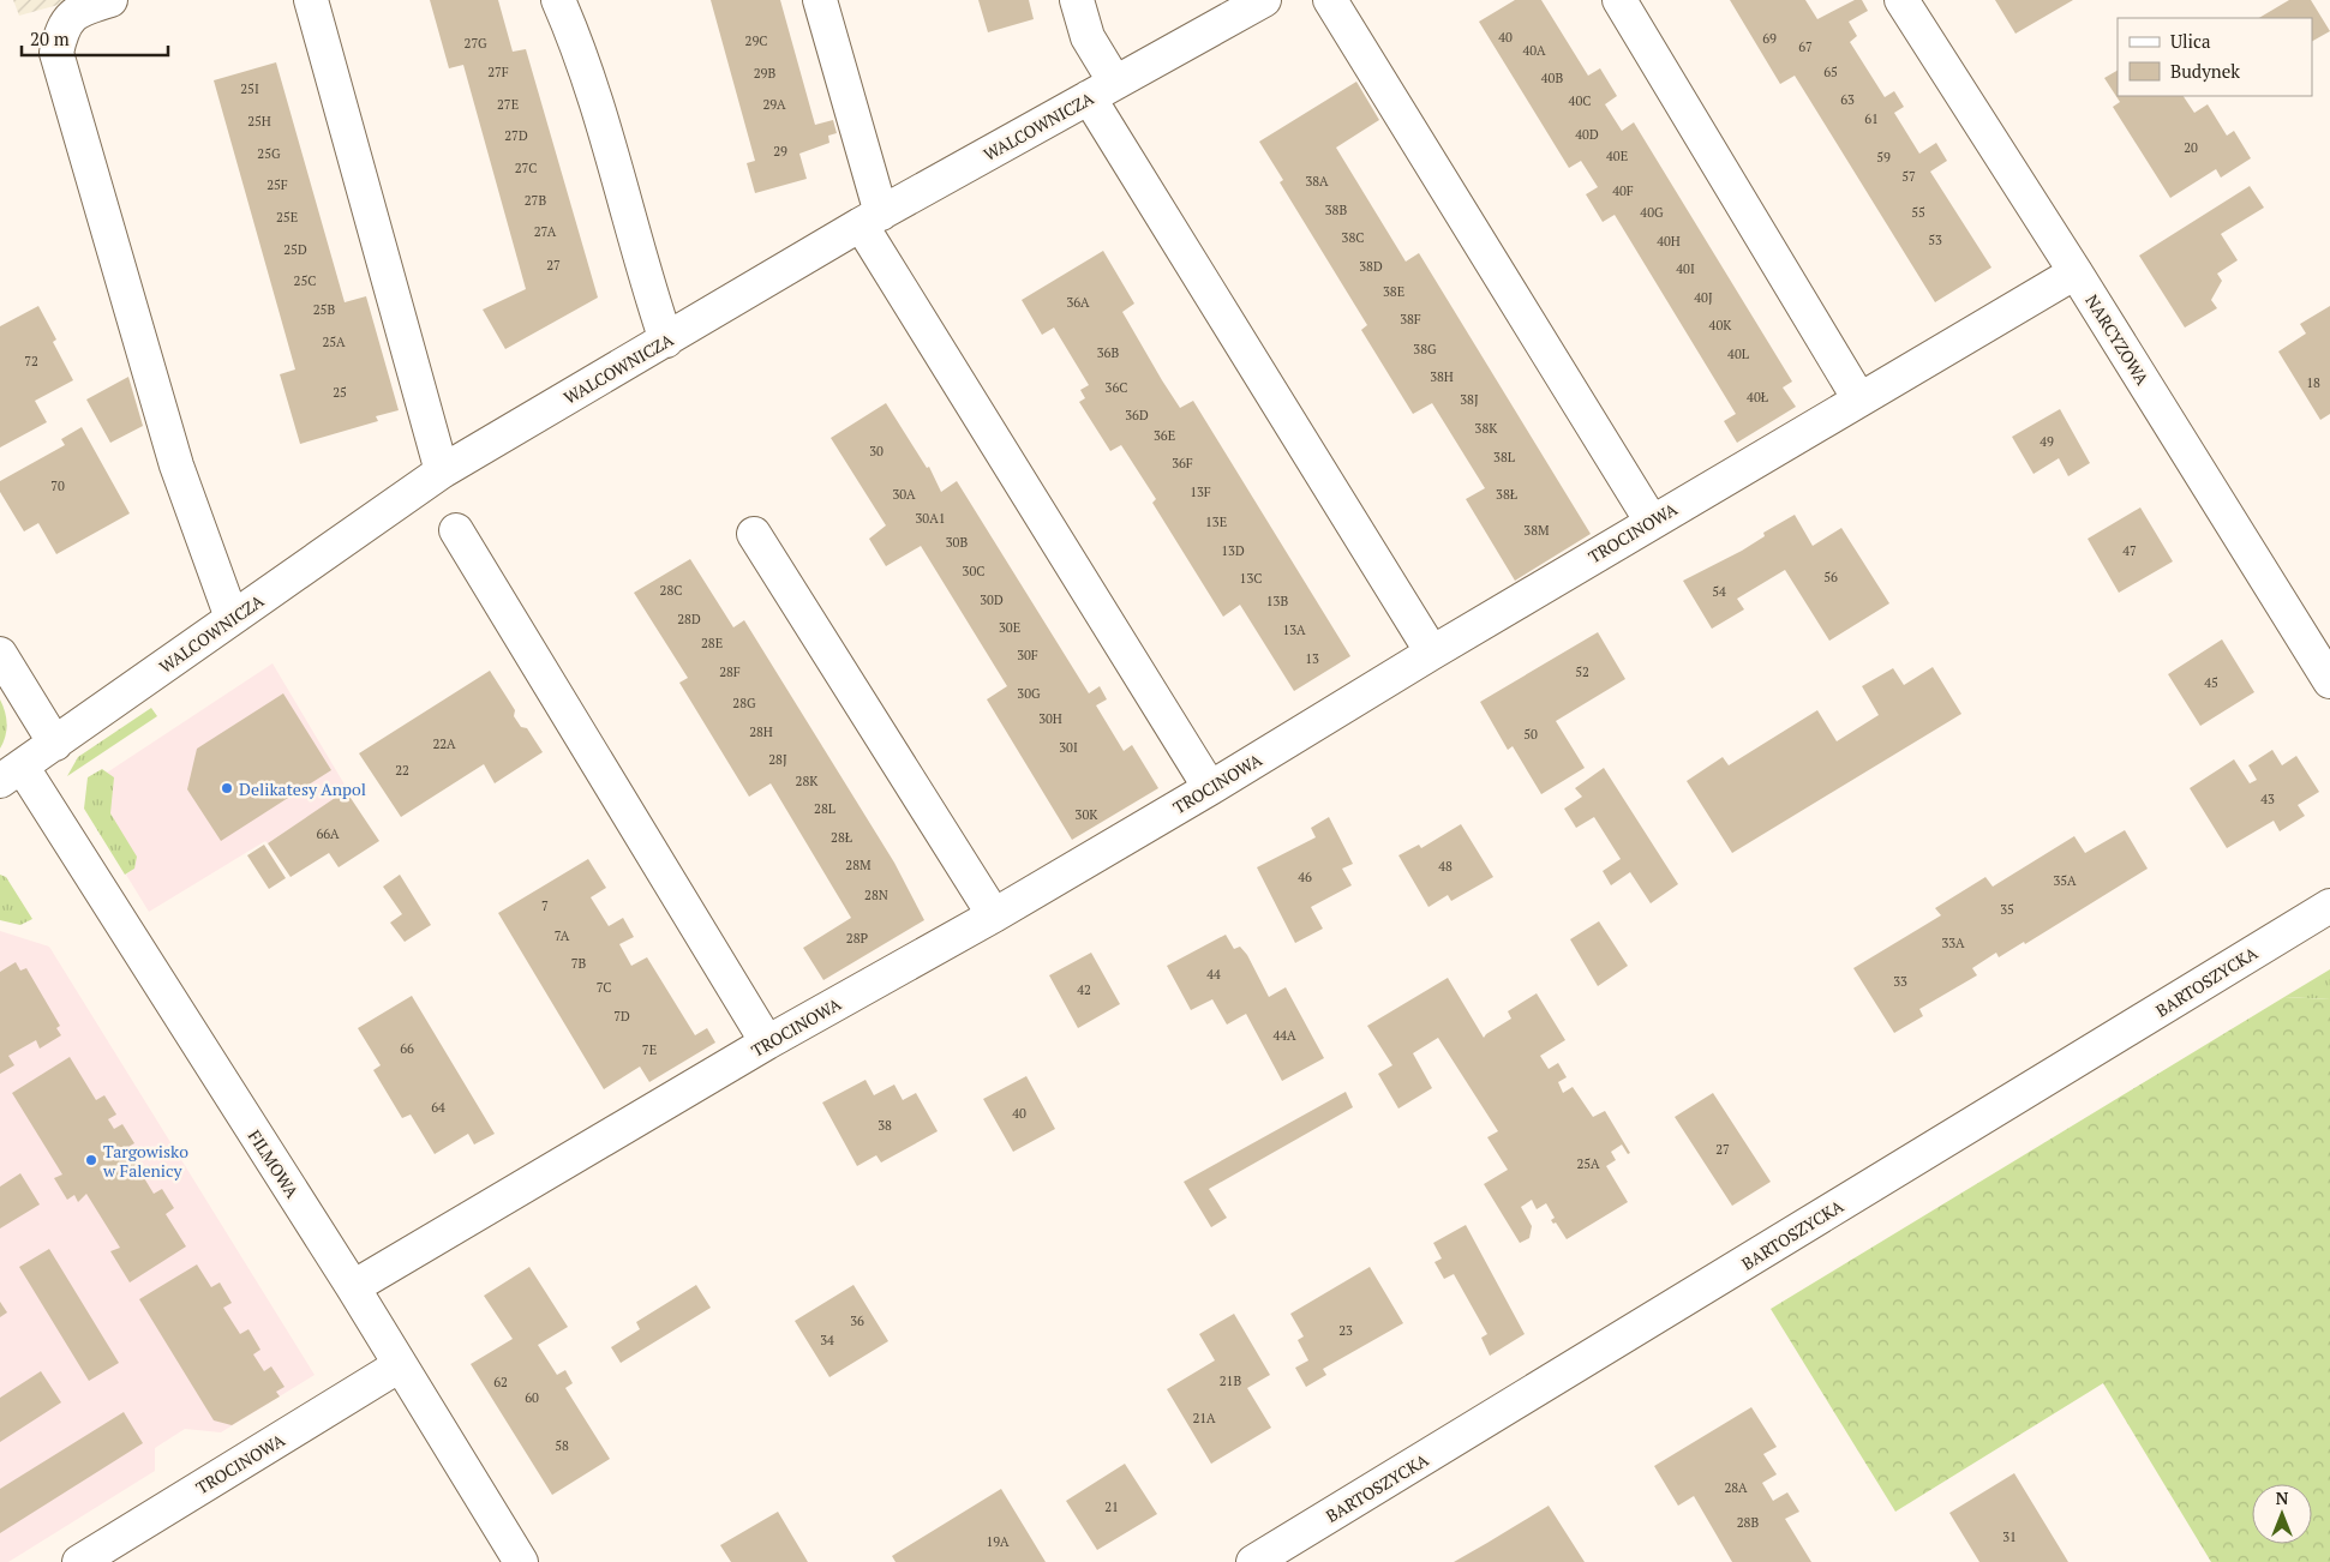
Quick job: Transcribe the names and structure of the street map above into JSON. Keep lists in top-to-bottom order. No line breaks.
{"streets":{"street":["WALCOWNICZA","NARCYZOWA","TROCINOWA","BARTOSZYCKA","FILMOWA"]},"crossings":[["WALCOWNICZA","FILMOWA"],["NARCYZOWA","TROCINOWA"],["TROCINOWA","FILMOWA"]],"places":["Delikatesy Anpol","Targowisko w Falenicy"],"house_numbers":["40","69","29C","27G","67","40A","27F","65","29B","40B","25I","63","40C","27E","29A","61","25H","40D","27D","20","29","25G","40E","59","27C","57","38A","25F","40F","27B","38B","40G","55","25E","27A","38C","53","40H","25D","27","38D","40I","25C","38E","40J","36A","25B","38F","40K","25A","38G","36B","40L","72","38H","18","36C","25","40Ł","38J","36D","38K","36E","49","30","38L","36F","70","13F","30A","38Ł","30A1","13E","38M","30B","13D","47","30C","56","13C","28C","54","30D","13B","28D","30E","13A","28E","30F","13","28F","52","45","30G","28G","30H","28H","50","22A","30I","28J","22","28K","43","28L","30K","66A","28Ł","28M","48","46","35A","28N","7","35","7A","28P","33A","7B","44","33","7C","42","7D","44A","66","7E","64","40","38","27","25A","36","23","34","21B","62","60","21A","58","28A","21","28B","31","19A"],"legend":["Ulica","Budynek"],"scale_bar":"20 m","north":"top"}
